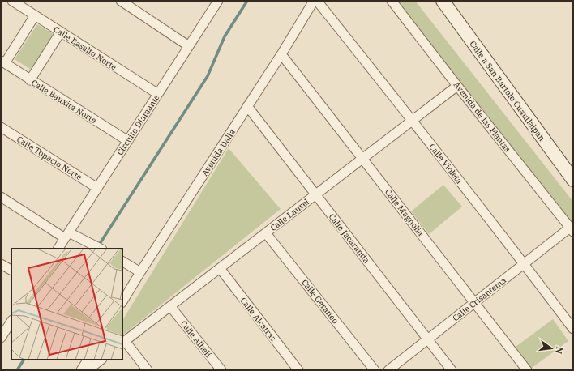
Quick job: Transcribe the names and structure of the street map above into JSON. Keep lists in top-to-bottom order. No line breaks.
{"streets":{"main road":["Calle a San Bartolo Cuautlalpan"],"street":["Calle Basalto Norte","Calle Bauxita Norte","Avenida de las Plantas","Circuito Diamante","Avenida Dalia","Calle Topacio Norte","Calle Violeta","Calle Magnolia","Calle Laurel","Calle Jacaranda","Calle Crisantema","Calle Geraneo","Calle Alcatraz","Calle Alhelí"]},"crossings":[["Calle Basalto Norte","Circuito Diamante"],["Calle Bauxita Norte","Circuito Diamante"],["Avenida de las Plantas","Calle Laurel"],["Avenida de las Plantas","Calle Crisantema"],["Circuito Diamante","Calle Topacio Norte"],["Avenida Dalia","Calle Magnolia"],["Avenida Dalia","Calle Jacaranda"],["Calle Violeta","Calle Laurel"],["Calle Violeta","Calle Crisantema"],["Calle Magnolia","Calle Laurel"],["Calle Magnolia","Calle Crisantema"],["Calle Laurel","Calle Jacaranda"],["Calle Laurel","Calle Geraneo"],["Calle Laurel","Calle Alcatraz"],["Calle Laurel","Calle Alhelí"],["Calle Jacaranda","Calle Crisantema"]],"north":"right"}
